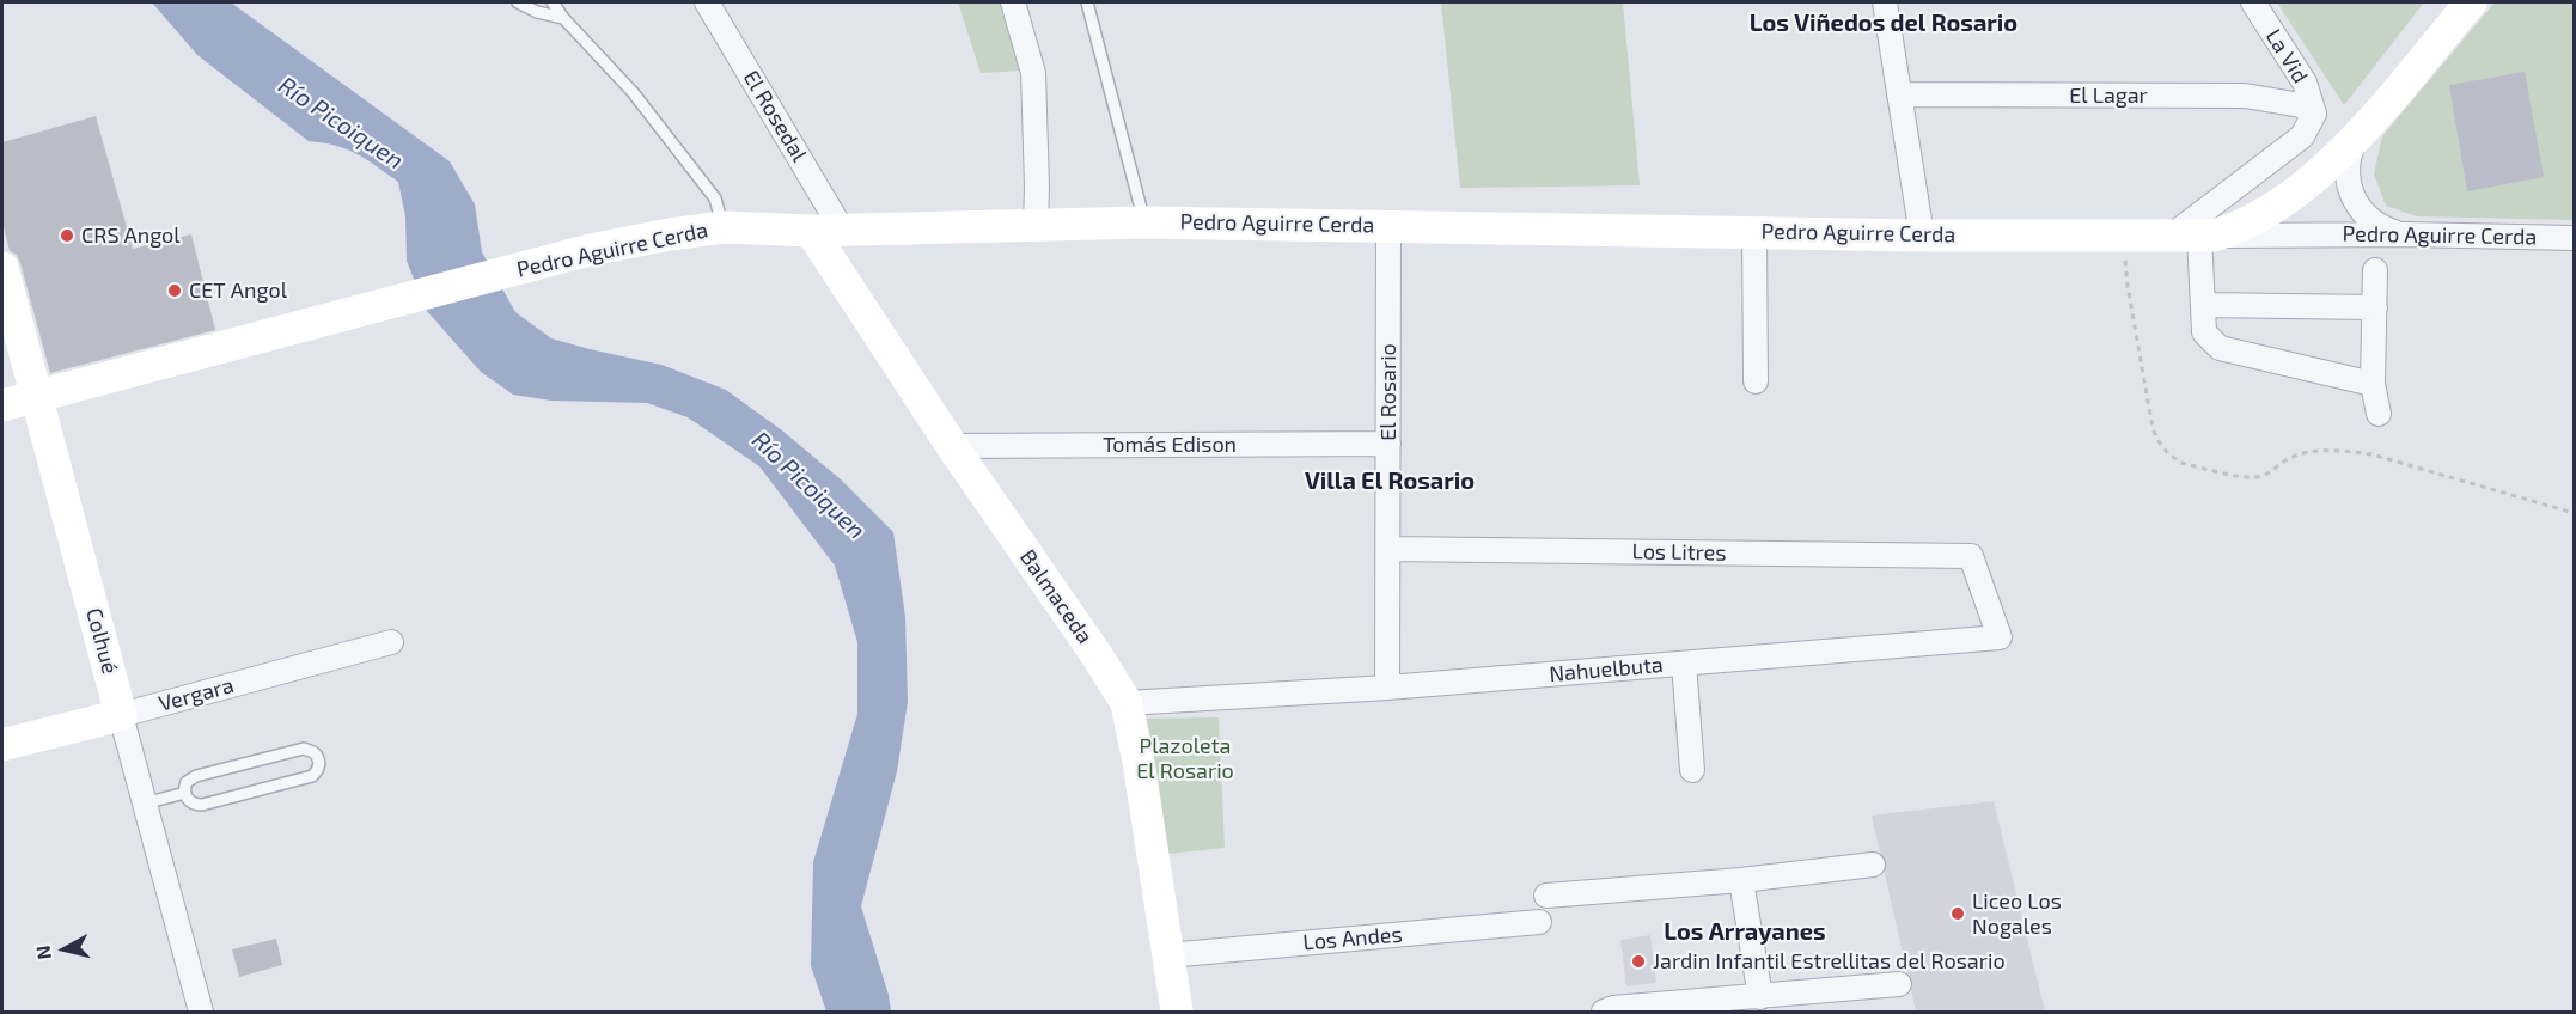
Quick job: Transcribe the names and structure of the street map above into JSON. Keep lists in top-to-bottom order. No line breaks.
{"streets":{"main road":["Pedro Aguirre Cerda","Balmaceda","Colhué","Vergara"],"street":["La Vid","El Lagar","El Rosedal","El Rosario","Tomás Edison","Los Litres","Nahuelbuta","Los Andes"]},"crossings":[["La Vid","El Lagar"],["El Rosedal","Pedro Aguirre Cerda"],["El Rosedal","Balmaceda"],["Pedro Aguirre Cerda","El Rosario"],["Pedro Aguirre Cerda","Balmaceda"],["Pedro Aguirre Cerda","Colhué"],["El Rosario","Tomás Edison"],["El Rosario","Los Litres"],["El Rosario","Nahuelbuta"],["Tomás Edison","Balmaceda"],["Los Litres","Nahuelbuta"],["Balmaceda","Nahuelbuta"],["Balmaceda","Los Andes"],["Colhué","Vergara"]],"districts":["Los Viñedos del Rosario","Villa El Rosario","Los Arrayanes"],"water":["Río Picoiquen"],"parks":["Plazoleta El Rosario"],"places":["CRS Angol","CET Angol","Liceo Los Nogales","Jardin Infantil Estrellitas del Rosario"],"north":"left"}
